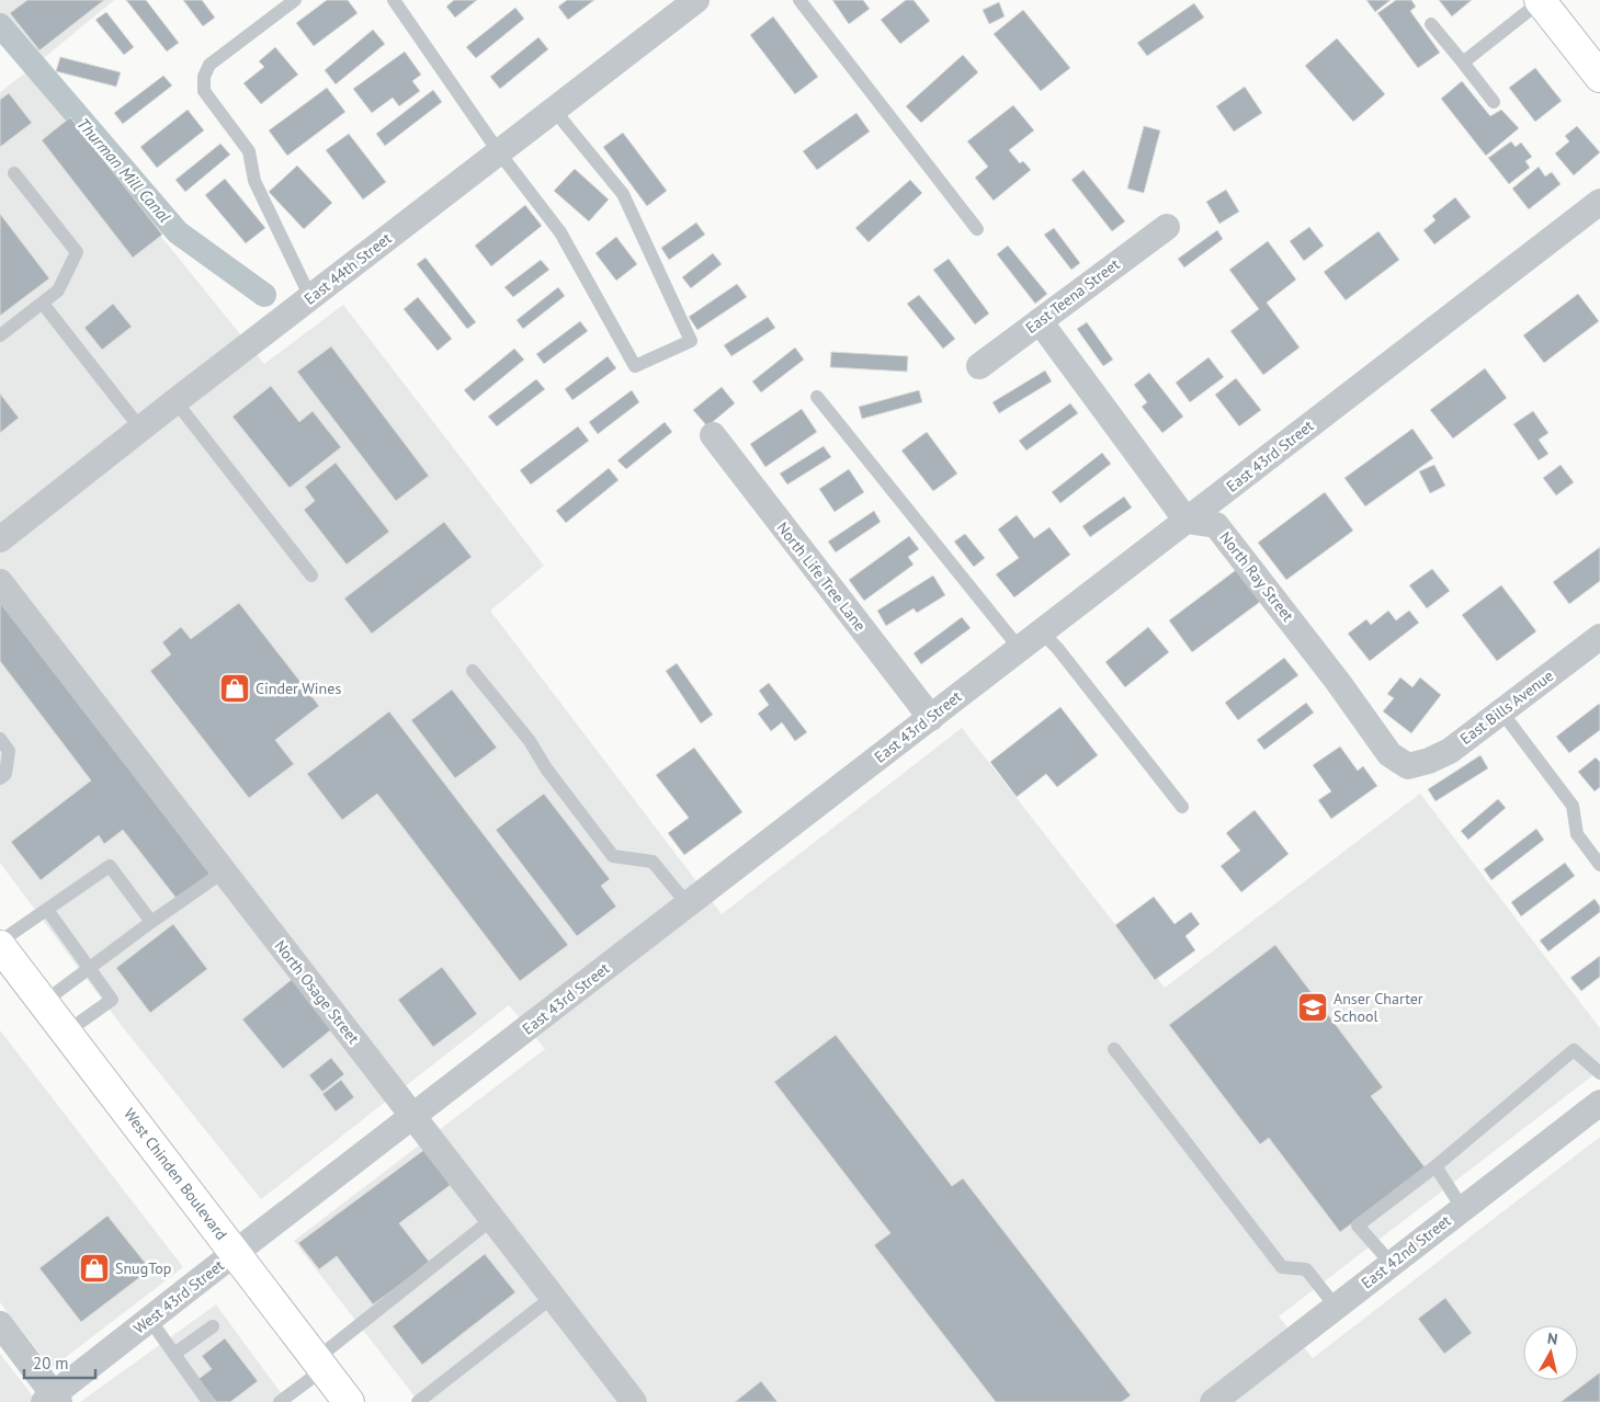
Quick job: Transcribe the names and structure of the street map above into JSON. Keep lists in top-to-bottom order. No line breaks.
{"streets":{"main road":["West Chinden Boulevard"],"street":["East 44th Street","East Teena Street","East 43rd Street","North Life Tree Lane","North Ray Street","East Bills Avenue","North Osage Street","East 42nd Street","West 43rd Street"]},"crossings":[["East 43rd Street","North Life Tree Lane"],["East 43rd Street","North Ray Street"],["East 43rd Street","North Osage Street"],["East 43rd Street","West Chinden Boulevard"],["East 43rd Street","West 43rd Street"],["North Ray Street","East Bills Avenue"],["West Chinden Boulevard","West 43rd Street"]],"water":["Thurman Mill Canal"],"places":{"shop":["Cinder Wines","SnugTop"],"school or university":["Anser Charter School"]},"scale_bar":"20 m","north":"top"}
